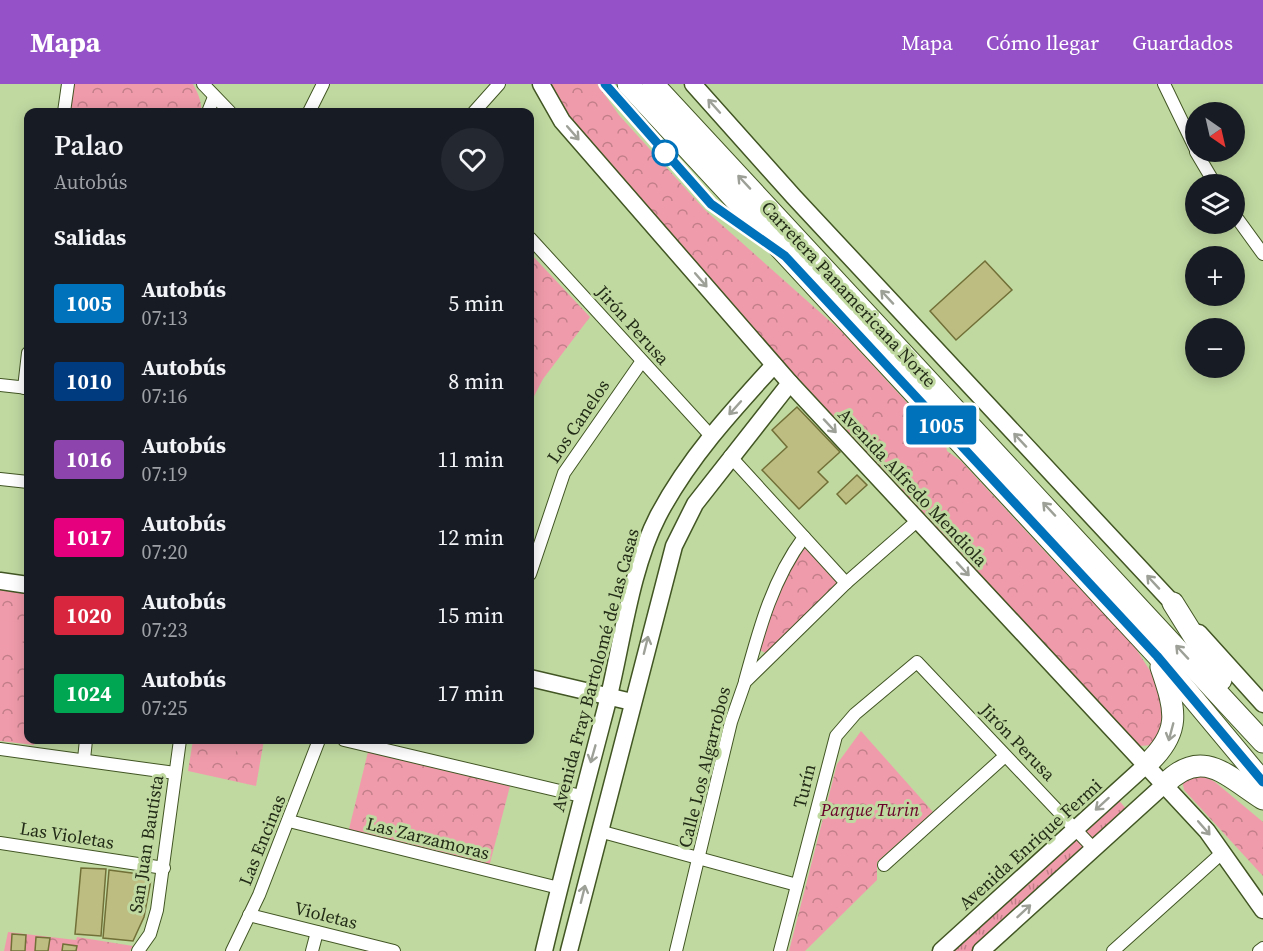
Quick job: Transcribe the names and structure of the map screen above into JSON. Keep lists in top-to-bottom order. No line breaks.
{"streets":{"highway":["Carretera Panamericana Norte"],"main road":["Avenida Alfredo Mendiola","Avenida Fray Bartolomé de las Casas","Avenida Enrique Fermi"],"street":["Jirón Perusa","Los Canelos","Calle Los Algarrobos","Turín","Las Violetas","Las Zarzamoras","Las Encinas","San Juan Bautista","Violetas"]},"crossings":[["Jirón Perusa","Los Canelos"],["Jirón Perusa","Avenida Fray Bartolomé de las Casas"],["Jirón Perusa","Turín"],["Jirón Perusa","Avenida Enrique Fermi"],["Avenida Alfredo Mendiola","Avenida Fray Bartolomé de las Casas"],["Avenida Alfredo Mendiola","Calle Los Algarrobos"],["Avenida Alfredo Mendiola","Avenida Enrique Fermi"],["Avenida Fray Bartolomé de las Casas","Las Zarzamoras"],["Las Violetas","San Juan Bautista"],["Las Zarzamoras","Las Encinas"],["Las Encinas","Violetas"]],"parks":["Parque Turin"],"lines":["bus line 1005"],"north":"bottom right","page":{"header":"Mapa","nav":["Mapa","Cómo llegar","Guardados"],"on_map":"1005","map_buttons":["+","−"],"heading":[["Palao","Autobús"],"Salidas"],"list":[{"mark":"1005","name":"Autobús","note":"07:13","value":"5 min"},{"mark":"1010","name":"Autobús","note":"07:16","value":"8 min"},{"mark":"1016","name":"Autobús","note":"07:19","value":"11 min"},{"mark":"1017","name":"Autobús","note":"07:20","value":"12 min"},{"mark":"1020","name":"Autobús","note":"07:23","value":"15 min"},{"mark":"1024","name":"Autobús","note":"07:25","value":"17 min"}]}}
